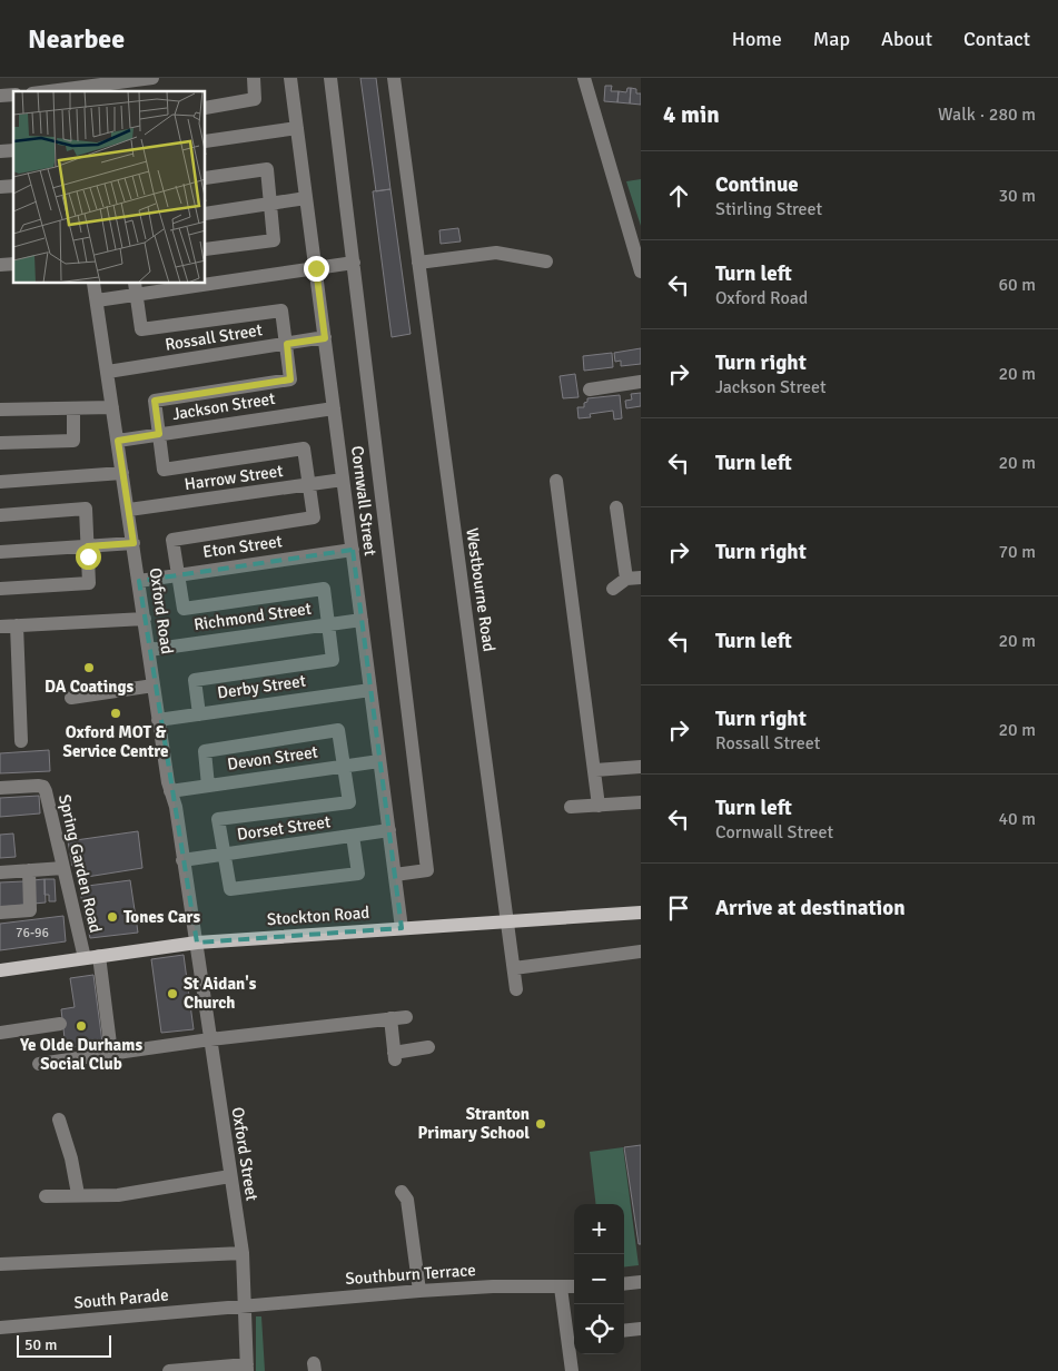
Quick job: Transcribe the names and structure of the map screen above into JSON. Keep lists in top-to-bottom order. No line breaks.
{"streets":{"main road":["Stockton Road"],"street":["Rossall Street","Jackson Street","Harrow Street","Cornwall Street","Eton Street","Westbourne Road","Oxford Road","Richmond Street","Derby Street","Devon Street","Dorset Street","Spring Garden Road","Oxford Street","Southburn Terrace","South Parade"]},"crossings":[["Rossall Street","Cornwall Street"],["Rossall Street","Oxford Road"],["Jackson Street","Cornwall Street"],["Jackson Street","Oxford Road"],["Harrow Street","Cornwall Street"],["Harrow Street","Oxford Road"],["Cornwall Street","Eton Street"],["Cornwall Street","Richmond Street"],["Cornwall Street","Derby Street"],["Cornwall Street","Devon Street"],["Cornwall Street","Dorset Street"],["Cornwall Street","Stockton Road"],["Eton Street","Oxford Road"],["Westbourne Road","Stockton Road"],["Oxford Road","Richmond Street"],["Oxford Road","Derby Street"],["Oxford Road","Devon Street"],["Oxford Road","Dorset Street"],["Oxford Road","Stockton Road"],["Oxford Road","Oxford Street"],["Spring Garden Road","Stockton Road"],["Stockton Road","Oxford Street"],["Oxford Street","Southburn Terrace"],["Oxford Street","South Parade"],["Southburn Terrace","South Parade"]],"places":["DA Coatings","Oxford MOT & Service Centre","Tones Cars","St Aidan's Church","Ye Olde Durhams Social Club","Stranton Primary School"],"house_numbers":["76-96"],"scale_bar":"50 m","page":{"header":"Nearbee","nav":["Home","Map","About","Contact"],"heading":["4 min","Walk · 280 m"],"list":[["Continue","Stirling Street","30 m"],["Turn left","Oxford Road","60 m"],["Turn right","Jackson Street","20 m"],["Turn left","20 m"],["Turn right","70 m"],["Turn left","20 m"],["Turn right","Rossall Street","20 m"],["Turn left","Cornwall Street","40 m"],"Arrive at destination"],"map_buttons":["+","−"],"scale":"50 m"}}
